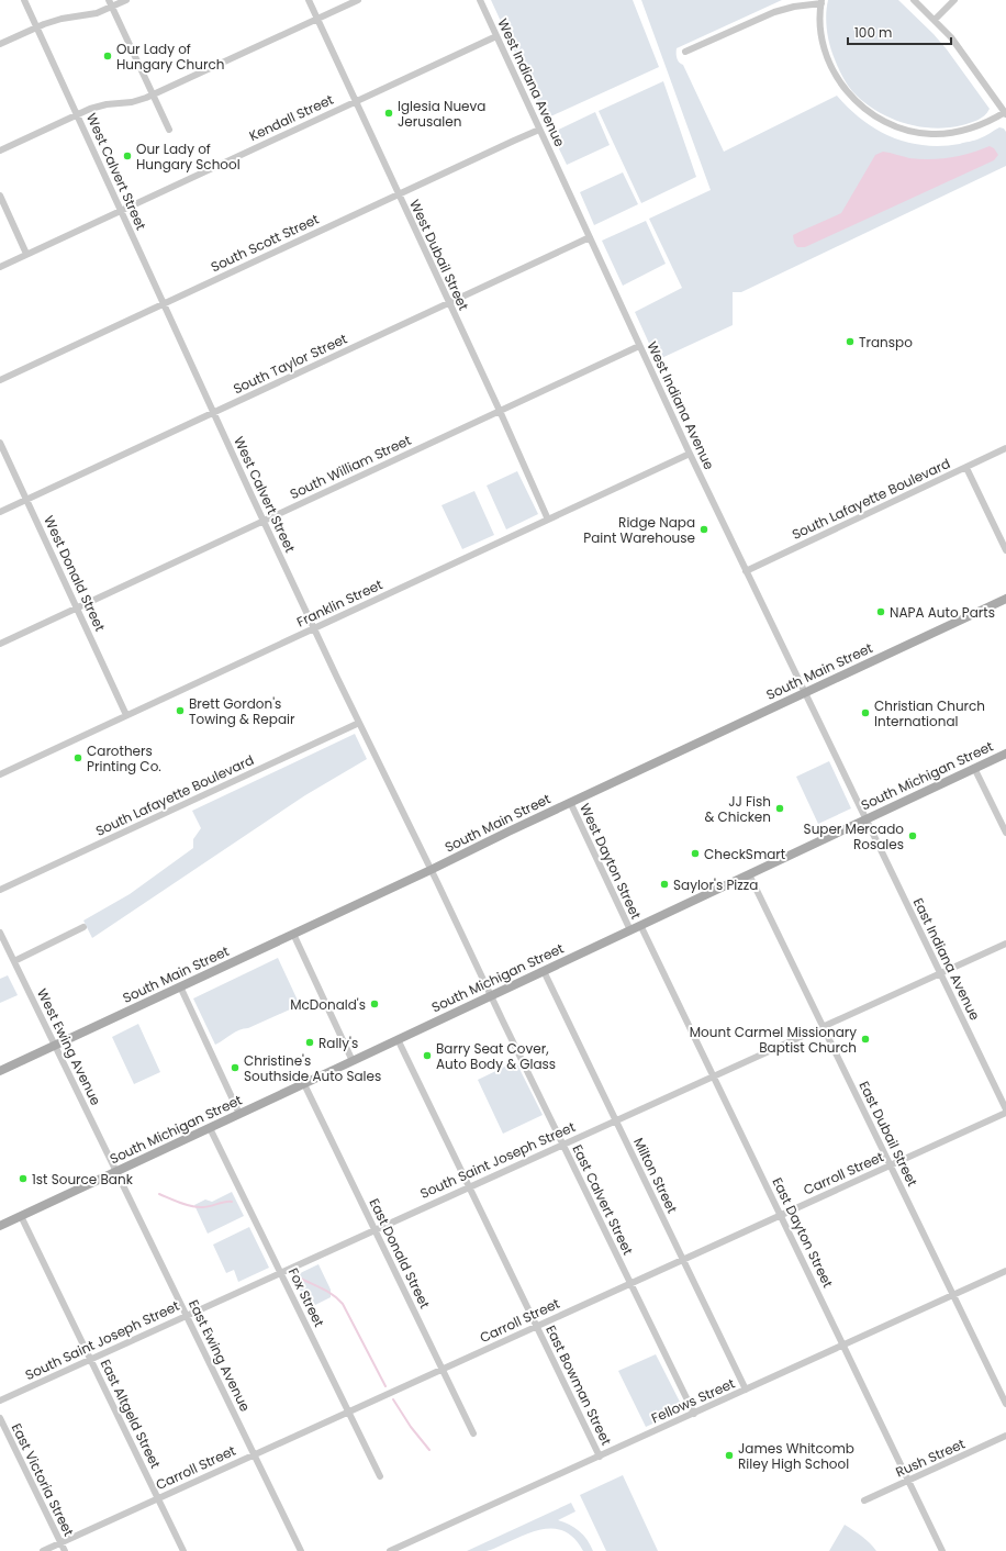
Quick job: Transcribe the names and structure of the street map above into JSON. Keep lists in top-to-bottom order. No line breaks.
{"streets":{"main road":["South Main Street","South Michigan Street"],"street":["West Indiana Avenue","Kendall Street","West Calvert Street","South Scott Street","West Dubail Street","South Taylor Street","South William Street","South Lafayette Boulevard","West Donald Street","Franklin Street","West Dayton Street","East Indiana Avenue","West Ewing Avenue","East Dubail Street","South Saint Joseph Street","Carroll Street","Milton Street","East Calvert Street","East Dayton Street","East Donald Street","Fox Street","East Ewing Avenue","East Bowman Street","Fellows Street","East Altgeld Street","Rush Street","East Victoria Street"]},"crossings":[["West Indiana Avenue","Kendall Street"],["West Indiana Avenue","South Scott Street"],["West Indiana Avenue","South Taylor Street"],["West Indiana Avenue","South William Street"],["West Indiana Avenue","South Lafayette Boulevard"],["West Indiana Avenue","Franklin Street"],["West Indiana Avenue","South Main Street"],["West Indiana Avenue","South Michigan Street"],["West Indiana Avenue","East Indiana Avenue"],["Kendall Street","West Calvert Street"],["Kendall Street","West Dubail Street"],["West Calvert Street","South Scott Street"],["West Calvert Street","South Taylor Street"],["West Calvert Street","South William Street"],["West Calvert Street","South Lafayette Boulevard"],["West Calvert Street","Franklin Street"],["West Calvert Street","South Main Street"],["West Calvert Street","South Michigan Street"],["West Calvert Street","East Calvert Street"],["South Scott Street","West Dubail Street"],["West Dubail Street","South Taylor Street"],["West Dubail Street","South William Street"],["West Dubail Street","Franklin Street"],["South Taylor Street","West Donald Street"],["South William Street","West Donald Street"],["West Donald Street","Franklin Street"],["South Main Street","West Dayton Street"],["South Main Street","West Ewing Avenue"],["South Michigan Street","West Dayton Street"],["South Michigan Street","East Indiana Avenue"],["South Michigan Street","West Ewing Avenue"],["South Michigan Street","East Dubail Street"],["South Michigan Street","Milton Street"],["South Michigan Street","East Calvert Street"],["South Michigan Street","East Dayton Street"],["South Michigan Street","East Donald Street"],["South Michigan Street","Fox Street"],["South Michigan Street","East Ewing Avenue"],["South Michigan Street","East Bowman Street"],["South Michigan Street","East Altgeld Street"],["East Indiana Avenue","South Saint Joseph Street"],["East Indiana Avenue","Carroll Street"],["West Ewing Avenue","East Ewing Avenue"],["East Dubail Street","South Saint Joseph Street"],["East Dubail Street","Carroll Street"],["East Dubail Street","Fellows Street"],["South Saint Joseph Street","Milton Street"],["South Saint Joseph Street","East Calvert Street"],["South Saint Joseph Street","East Dayton Street"],["South Saint Joseph Street","East Donald Street"],["South Saint Joseph Street","Fox Street"],["South Saint Joseph Street","East Ewing Avenue"],["South Saint Joseph Street","East Bowman Street"],["South Saint Joseph Street","East Altgeld Street"],["Carroll Street","Milton Street"],["Carroll Street","East Calvert Street"],["Carroll Street","East Dayton Street"],["Carroll Street","East Donald Street"],["Carroll Street","Fox Street"],["Carroll Street","East Ewing Avenue"],["Carroll Street","East Bowman Street"],["Carroll Street","East Altgeld Street"],["Carroll Street","East Victoria Street"],["Milton Street","Fellows Street"],["East Calvert Street","Fellows Street"],["East Dayton Street","Fellows Street"],["East Dayton Street","Rush Street"],["East Bowman Street","Fellows Street"]],"places":["Our Lady of Hungary Church","Iglesia Nueva Jerusalen","Our Lady of Hungary School","Transpo","Ridge Napa Paint Warehouse","NAPA Auto Parts","Brett Gordon's Towing & Repair","Christian Church International","Carothers Printing Co.","JJ Fish & Chicken","Super Mercado Rosales","CheckSmart","Saylor's Pizza","McDonald's","Mount Carmel Missionary Baptist Church","Rally's","Barry Seat Cover, Auto Body & Glass","Christine's Southside Auto Sales","1st Source Bank","James Whitcomb Riley High School"],"scale_bar":"100 m"}
